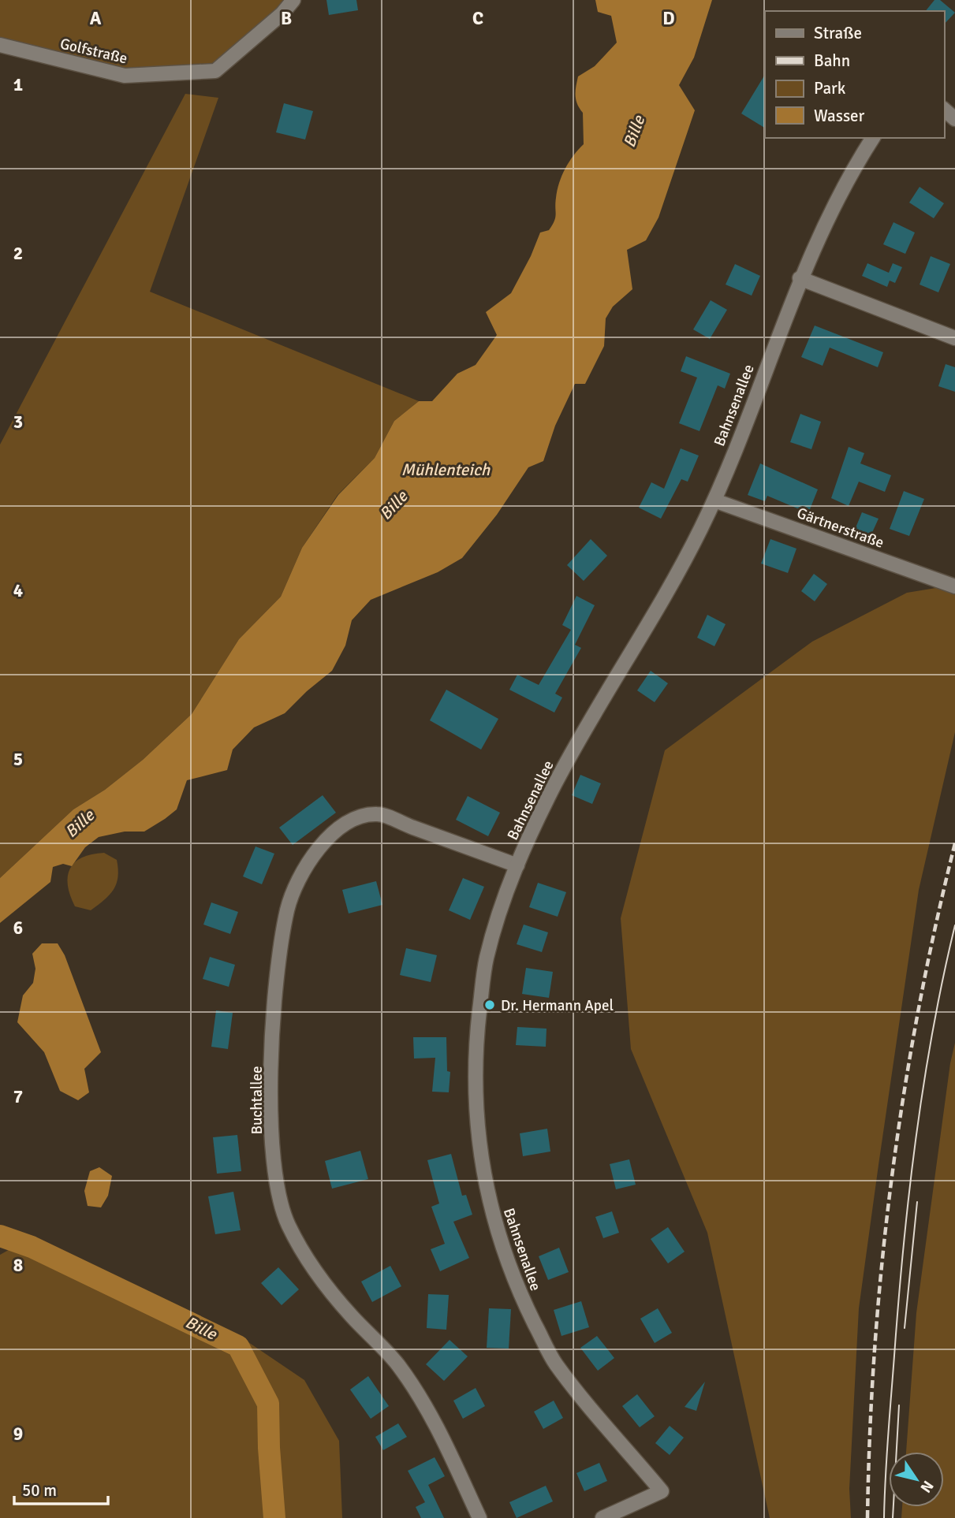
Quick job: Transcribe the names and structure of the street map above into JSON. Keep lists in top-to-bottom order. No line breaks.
{"streets":{"street":["Golfstraße","Bahnsenallee","Gärtnerstraße","Buchtallee"]},"crossings":[["Bahnsenallee","Gärtnerstraße"],["Bahnsenallee","Buchtallee"]],"water":["Bille","Mühlenteich"],"places":["Dr. Hermann Apel"],"legend":["Straße","Bahn","Park","Wasser"],"scale_bar":"50 m","north":"bottom right","grid":{"columns":["A","B","C","D"],"rows":["1","2","3","4","5","6","7","8","9"]}}
